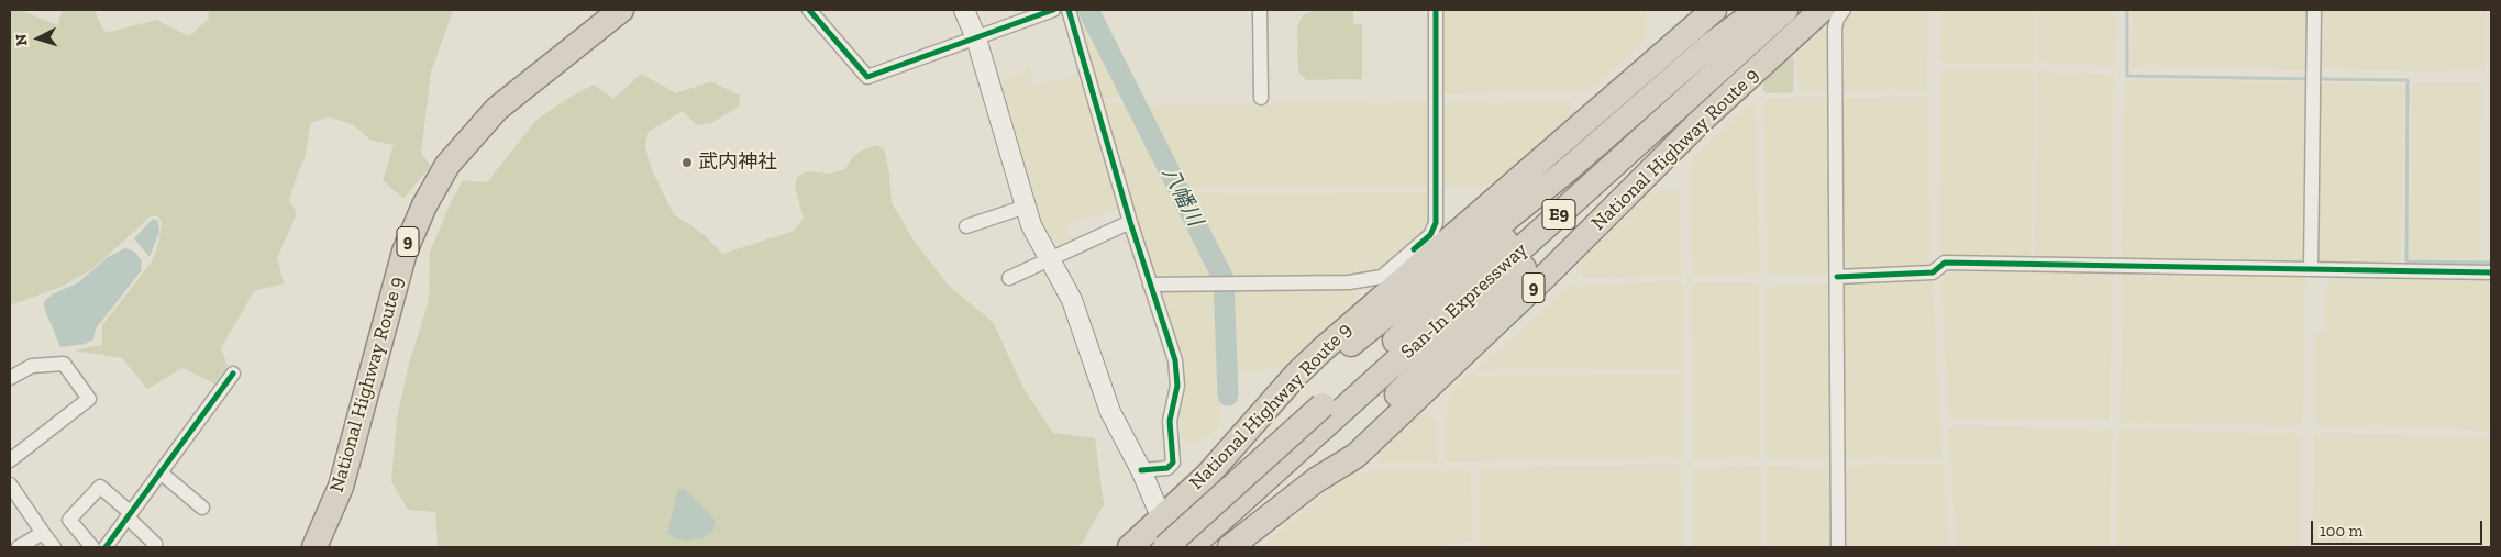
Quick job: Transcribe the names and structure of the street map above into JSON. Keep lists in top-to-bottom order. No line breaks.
{"streets":{"highway":["National Highway Route 9","E9","9","San-In Expressway"]},"water":["八幡川"],"places":["武内神社"],"scale_bar":"100 m","north":"left"}
